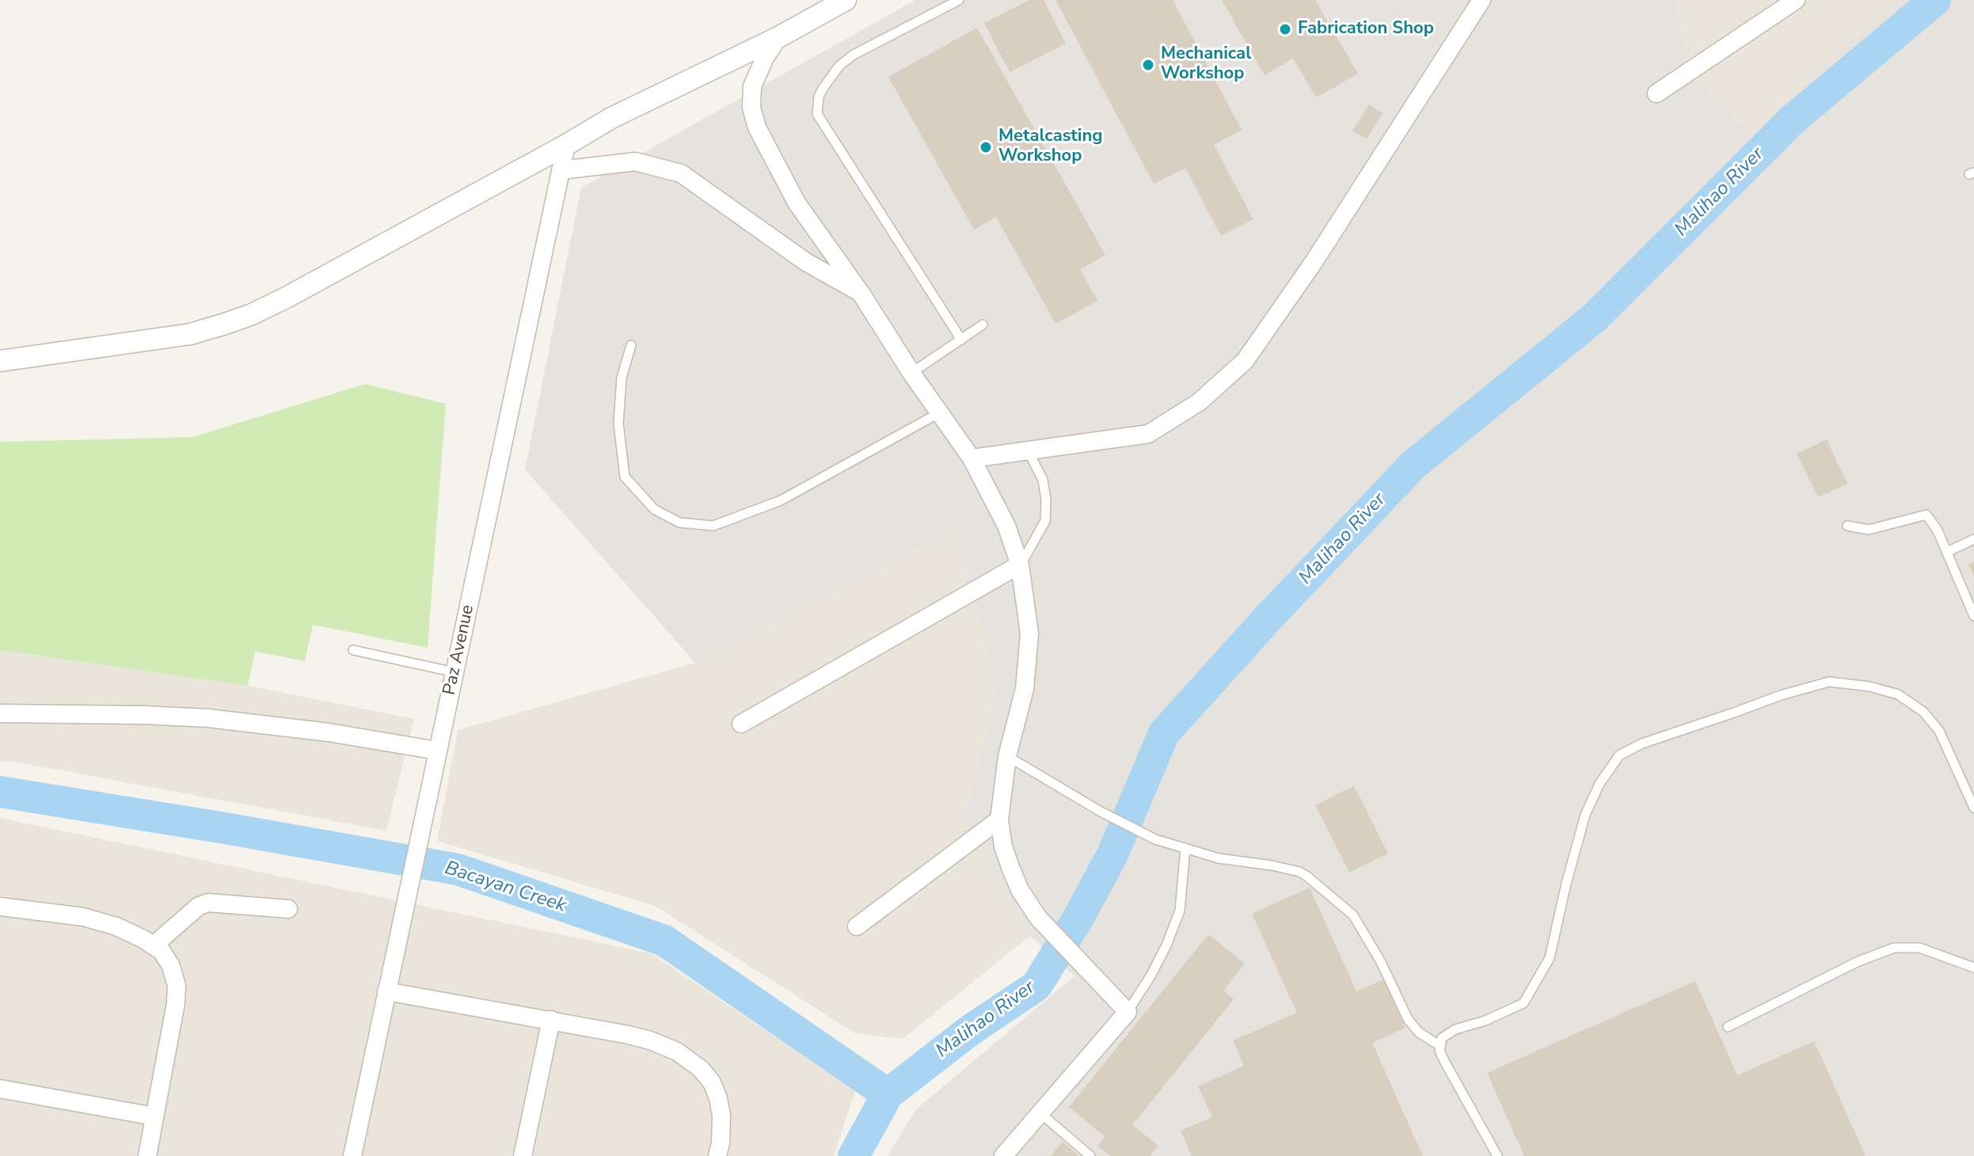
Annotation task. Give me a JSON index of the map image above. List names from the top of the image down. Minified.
{"streets":{"street":["Paz Avenue"]},"water":["Malihao River","Bacayan Creek"],"places":["Fabrication Shop","Mechanical Workshop","Metalcasting Workshop"]}
